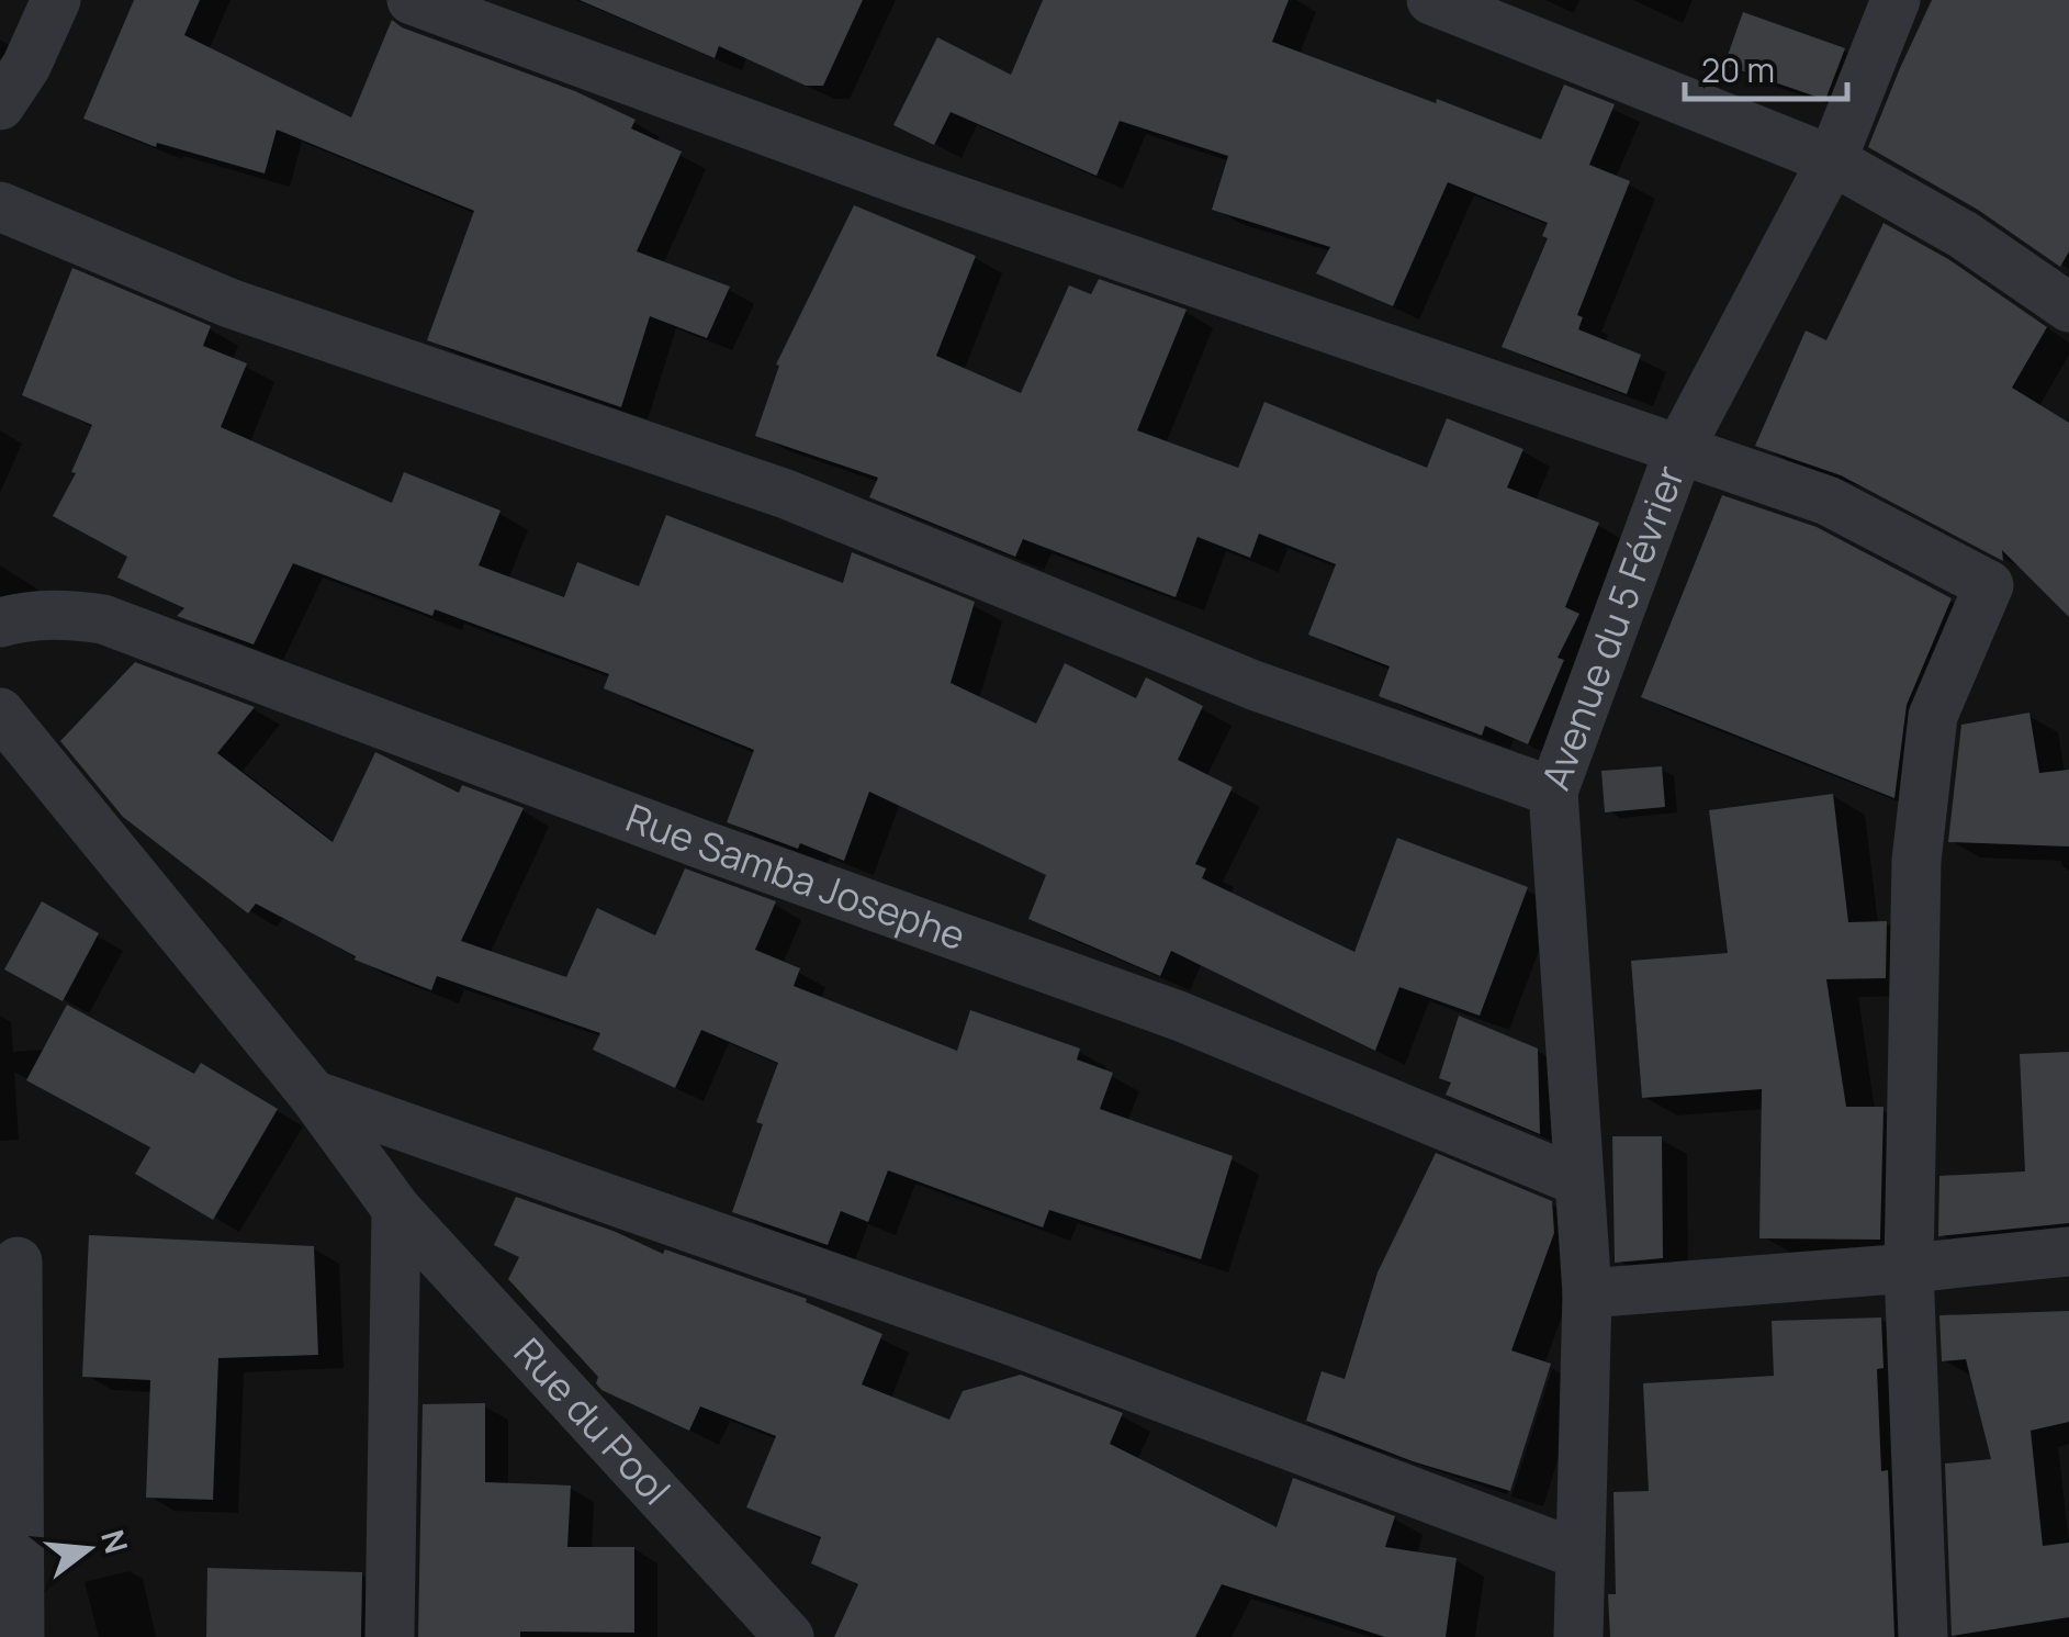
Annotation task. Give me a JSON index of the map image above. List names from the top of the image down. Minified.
{"streets":{"street":["Avenue du 5 Février","Rue Samba Josephe","Rue du Pool"]},"crossings":[["Avenue du 5 Février","Rue Samba Josephe"]],"scale_bar":"20 m","north":"right"}
